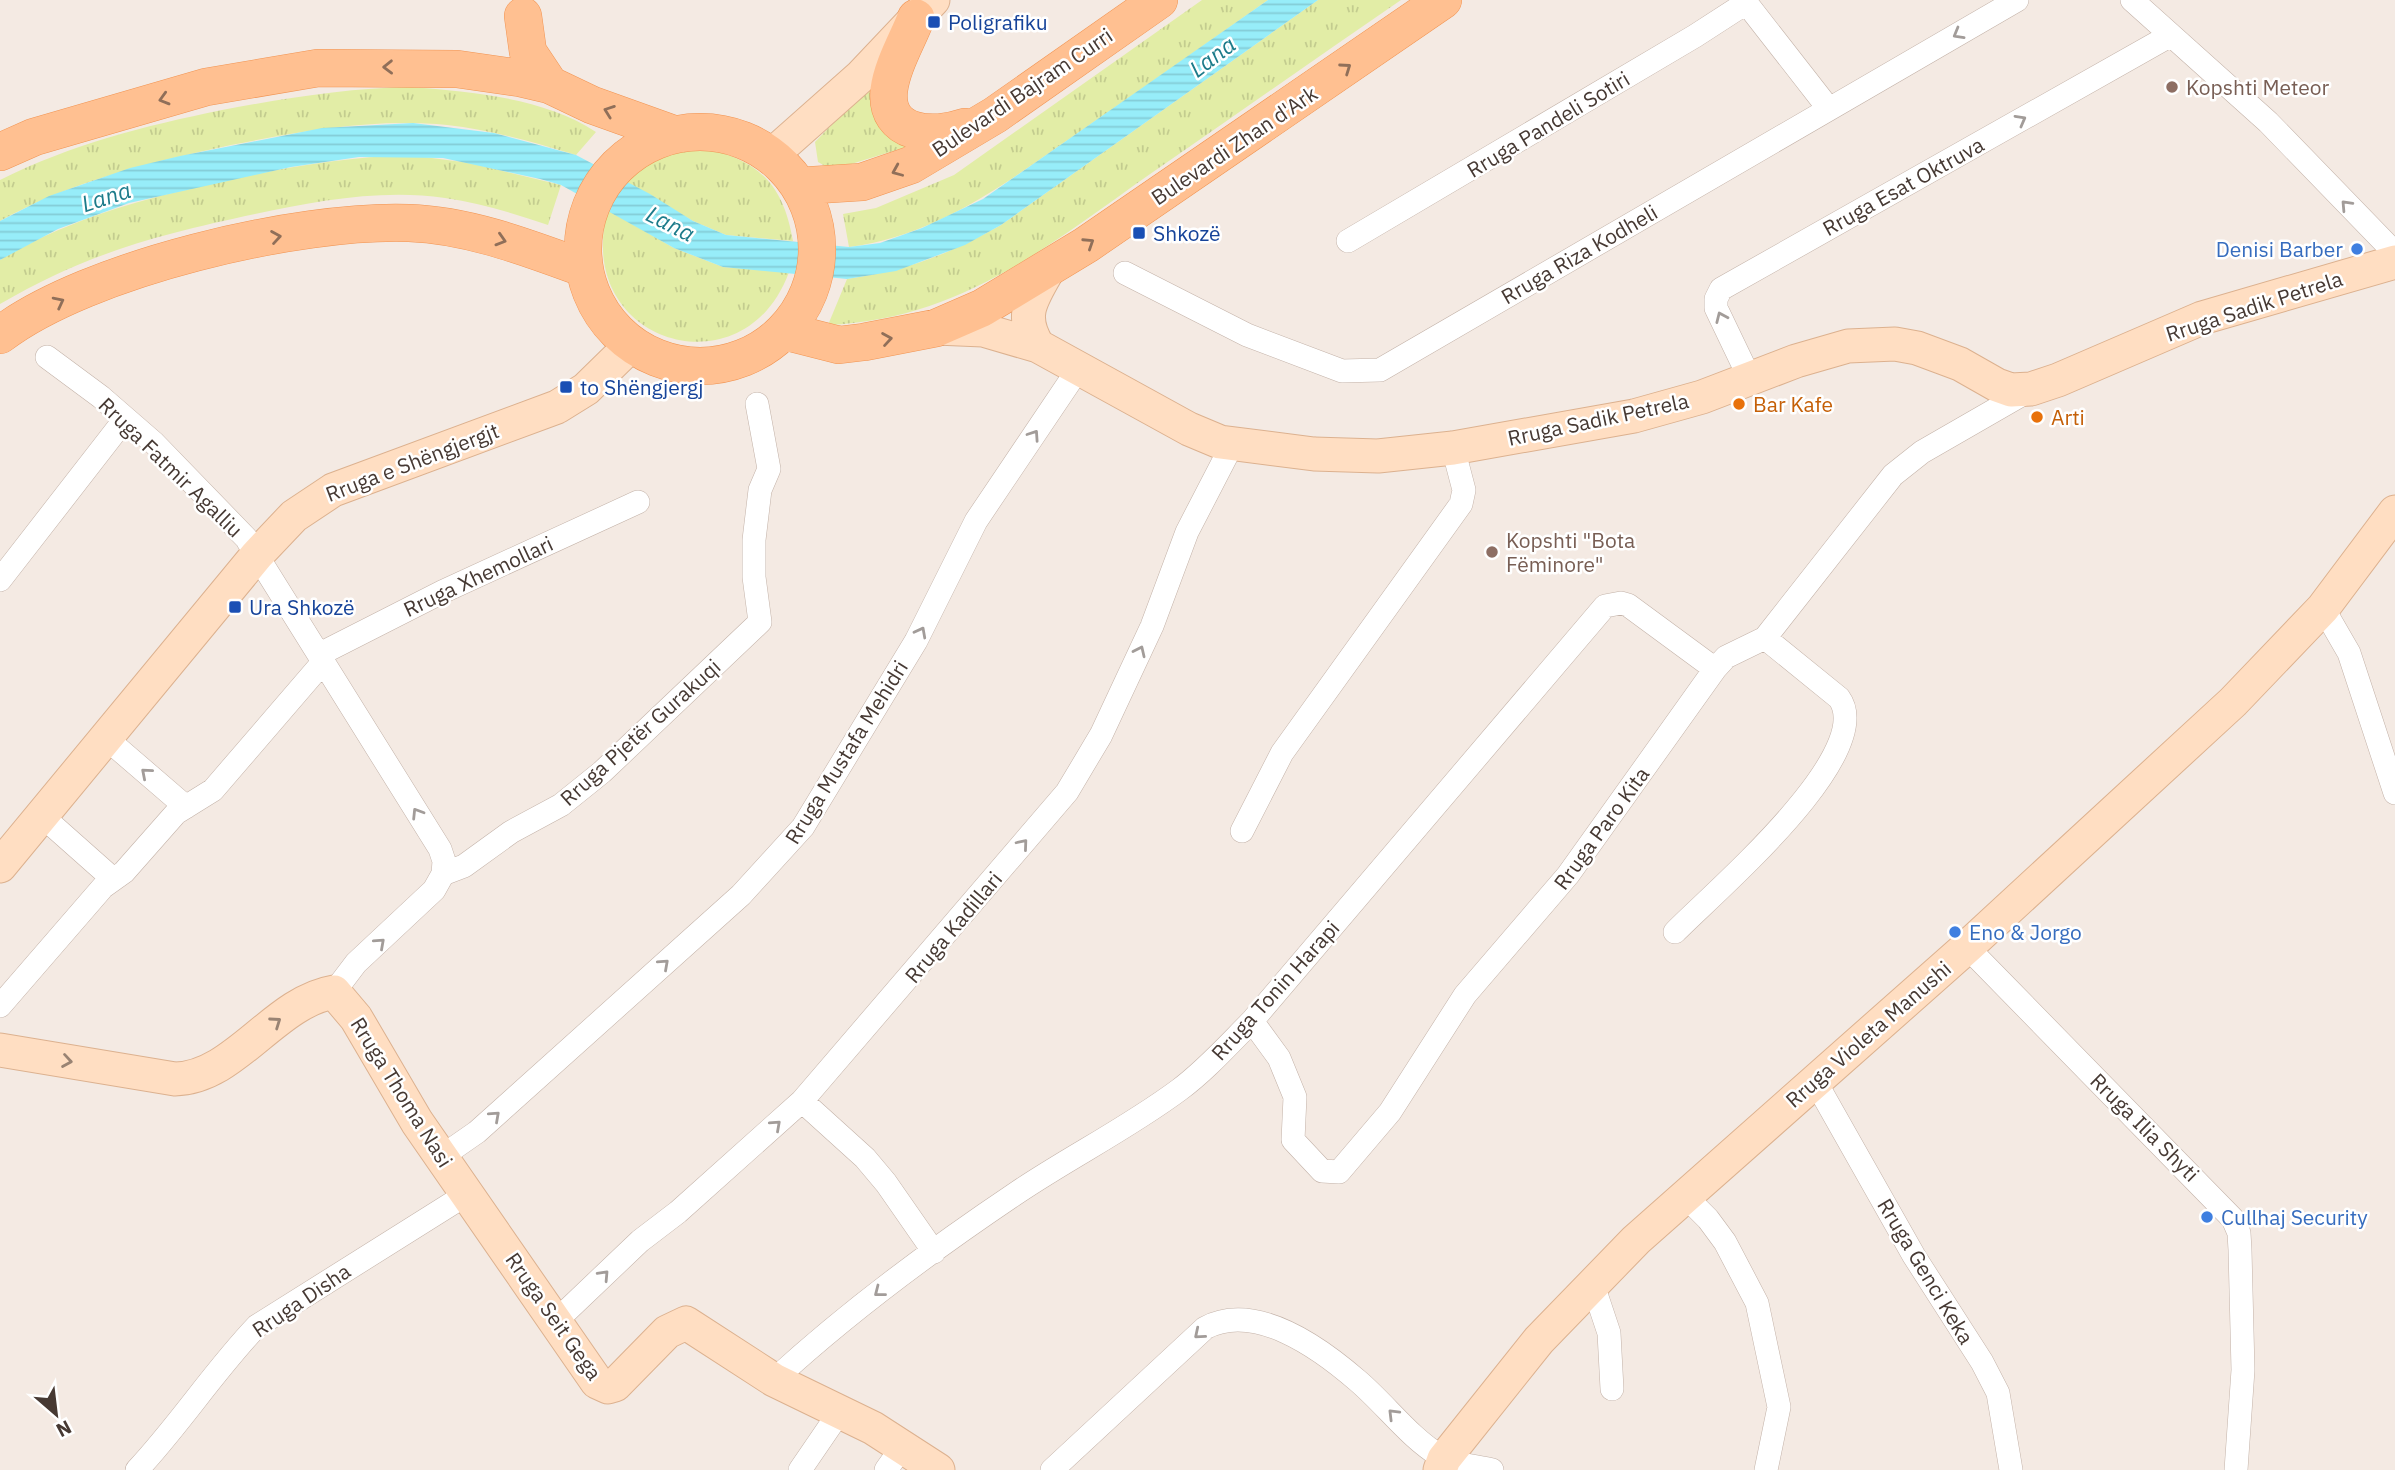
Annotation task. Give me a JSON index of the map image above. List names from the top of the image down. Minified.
{"streets":{"main road":["Bulevardi Bajram Curri","Bulevardi Zhan d'Ark","Rruga Sadik Petrela","Rruga e Shëngjergjt","Rruga Violeta Manushi","Rruga Thoma Nasi","Rruga Seit Gega"],"street":["Rruga Pandeli Sotiri","Rruga Esat Oktruva","Rruga Riza Kodheli","Rruga Fatmir Agalliu","Rruga Xhemollari","Rruga Pjetër Gurakuqi","Rruga Mustafa Mehidri","Rruga Paro Kita","Rruga Kadillari","Rruga Tonin Harapi","Rruga Ilia Shyti","Rruga Genci Keka","Rruga Disha"]},"crossings":[["Bulevardi Bajram Curri","Bulevardi Zhan d'Ark"],["Bulevardi Bajram Curri","Rruga e Shëngjergjt"],["Rruga Pandeli Sotiri","Rruga Riza Kodheli"],["Bulevardi Zhan d'Ark","Rruga Sadik Petrela"],["Bulevardi Zhan d'Ark","Rruga e Shëngjergjt"],["Rruga Esat Oktruva","Rruga Sadik Petrela"],["Rruga Sadik Petrela","Rruga Mustafa Mehidri"],["Rruga Sadik Petrela","Rruga Paro Kita"],["Rruga Sadik Petrela","Rruga Kadillari"],["Rruga e Shëngjergjt","Rruga Fatmir Agalliu"],["Rruga Mustafa Mehidri","Rruga Thoma Nasi"],["Rruga Paro Kita","Rruga Tonin Harapi"],["Rruga Kadillari","Rruga Seit Gega"],["Rruga Tonin Harapi","Rruga Seit Gega"],["Rruga Violeta Manushi","Rruga Ilia Shyti"],["Rruga Violeta Manushi","Rruga Genci Keka"],["Rruga Thoma Nasi","Rruga Disha"],["Rruga Thoma Nasi","Rruga Seit Gega"],["Rruga Disha","Rruga Seit Gega"]],"one_way":["Bulevardi Zhan d'Ark","Rruga Esat Oktruva","Rruga Mustafa Mehidri","Rruga Kadillari"],"water":["Lana"],"places":{"transit":["Poligrafiku","Shkozë","to Shëngjergj","Ura Shkozë"],"other":["Kopshti Meteor","Denisi Barber","Bar Kafe","Arti","Kopshti \"Bota Fëminore\"","Eno & Jorgo","Cullhaj Security"]},"north":"bottom right"}
